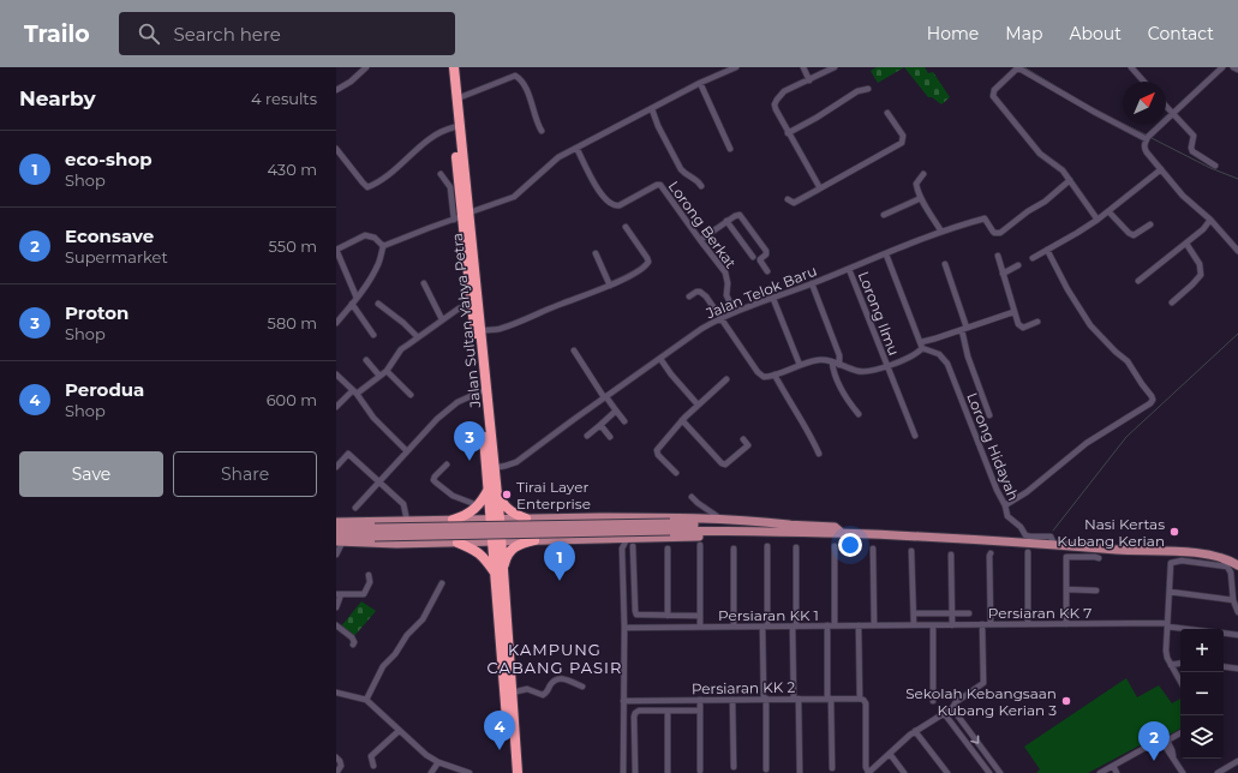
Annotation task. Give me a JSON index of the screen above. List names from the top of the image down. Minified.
{"streets":{"highway":["Jalan Sultan Yahya Petra"],"street":["Lorong Berkat","Jalan Telok Baru","Lorong Ilmu","Lorong Hidayah","Persiaran KK 7","Persiaran KK 1","Persiaran KK 2"]},"crossings":[["Lorong Berkat","Jalan Telok Baru"],["Jalan Telok Baru","Lorong Ilmu"],["Jalan Telok Baru","Jalan Sultan Yahya Petra"],["Persiaran KK 7","Persiaran KK 1"]],"districts":["KAMPUNG CABANG PASIR"],"places":["Tirai Layer Enterprise","Nasi Kertas Kubang Kerian","Sekolah Kebangsaan Kubang Kerian 3"],"north":"top right","page":{"header":"Trailo","search":"Search here","nav":["Home","Map","About","Contact"],"heading":["Nearby","4 results"],"list":[{"mark":"1","name":"eco-shop","note":"Shop","value":"430 m"},{"mark":"2","name":"Econsave","note":"Supermarket","value":"550 m"},{"mark":"3","name":"Proton","note":"Shop","value":"580 m"},{"mark":"4","name":"Perodua","note":"Shop","value":"600 m"}],"pins":["3","1","4","2"],"buttons":["Save","Share"],"map_buttons":["+","−"]}}
